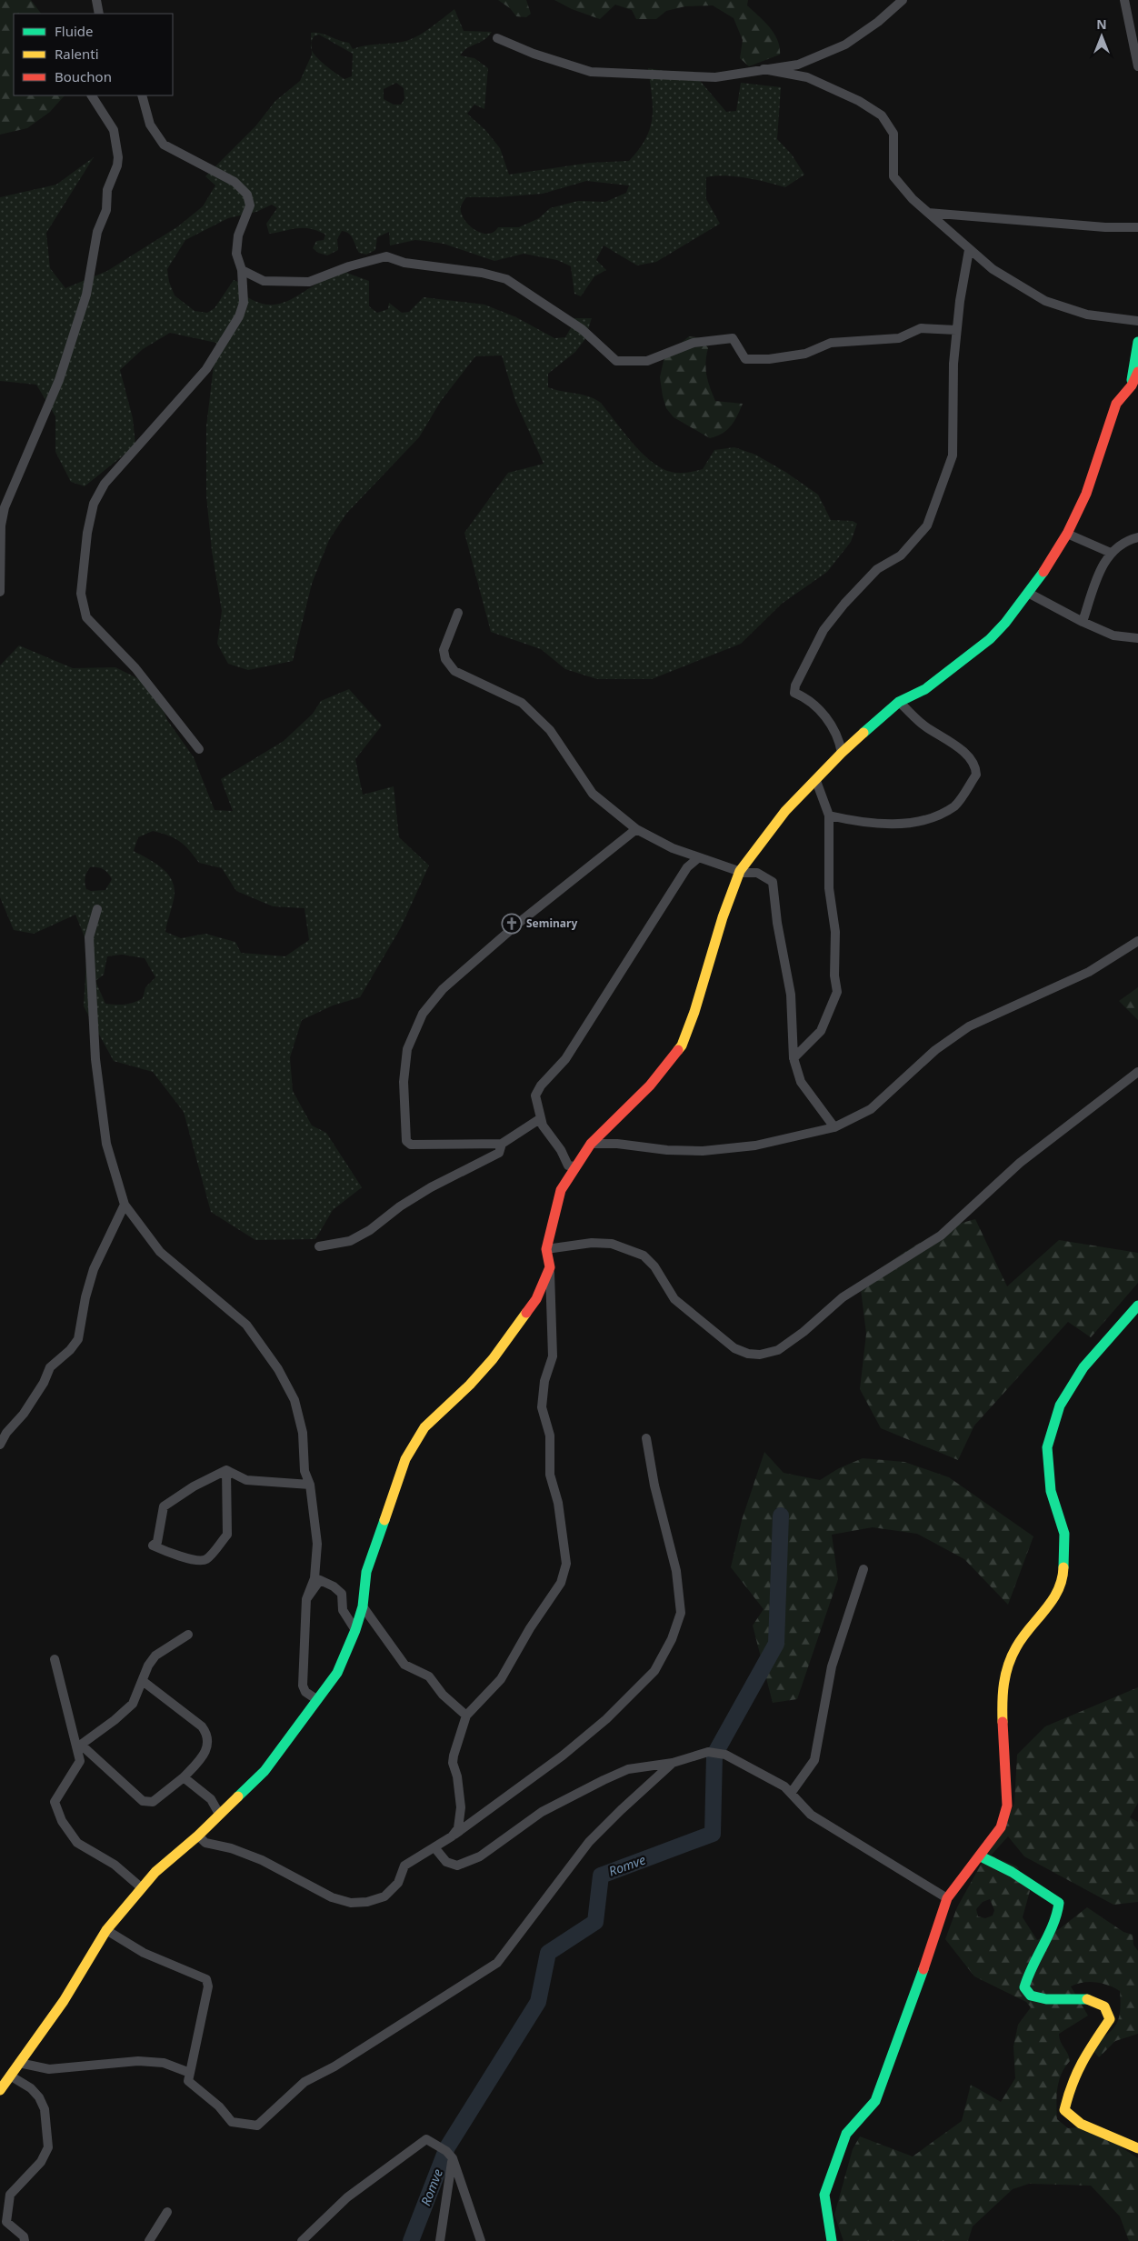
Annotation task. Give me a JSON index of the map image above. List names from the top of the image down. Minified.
{"water":["Romve"],"places":{"church":["Seminary"]},"legend":["Fluide","Ralenti","Bouchon"],"north":"top"}
